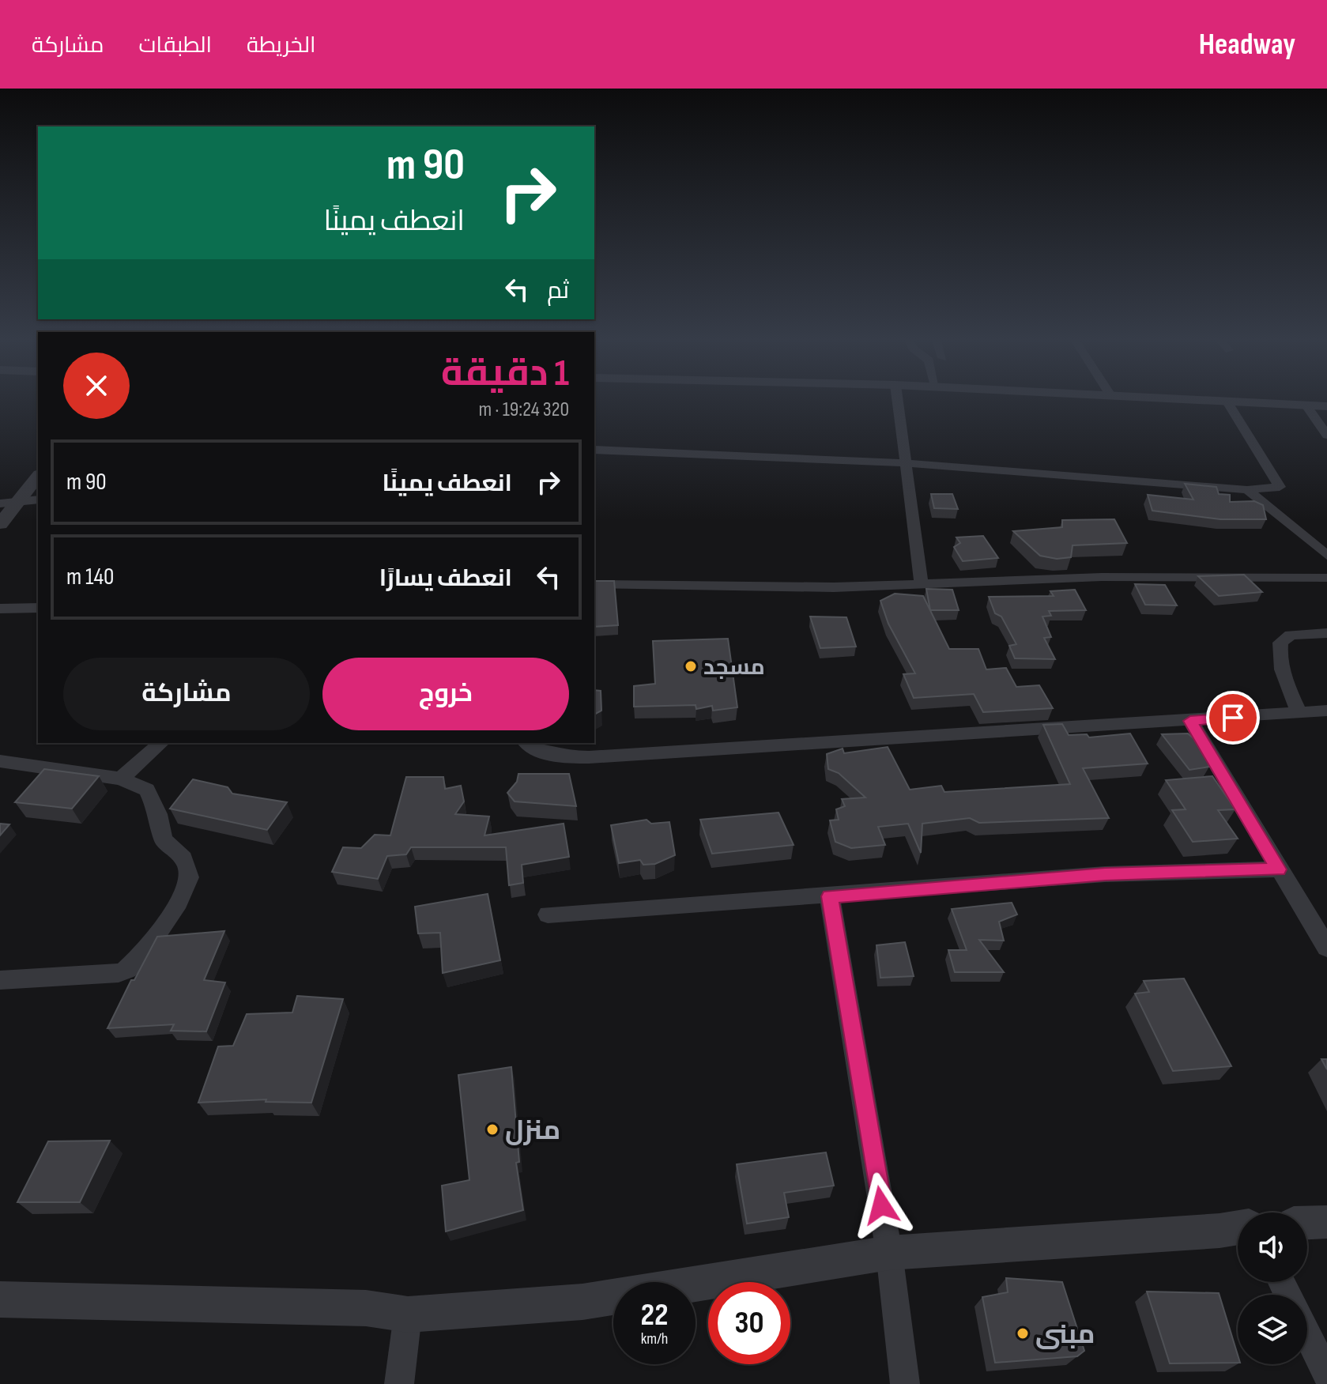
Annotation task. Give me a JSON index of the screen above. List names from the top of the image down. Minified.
{"places":["مسجد","منزل","مبنى"],"page":{"header":"Headway","nav":["الخريطة","الطبقات","مشاركة"],"turn":["90 m","انعطف يمينًا"],"then":"ثم","heading":["1 دقيقة","320 m · 19:24"],"list":[{"name":"انعطف يمينًا","value":"90 m"},{"name":"انعطف يسارًا","value":"140 m"}],"buttons":["خروج","مشاركة"],"speed":"22 km/h","limit":"30"}}
